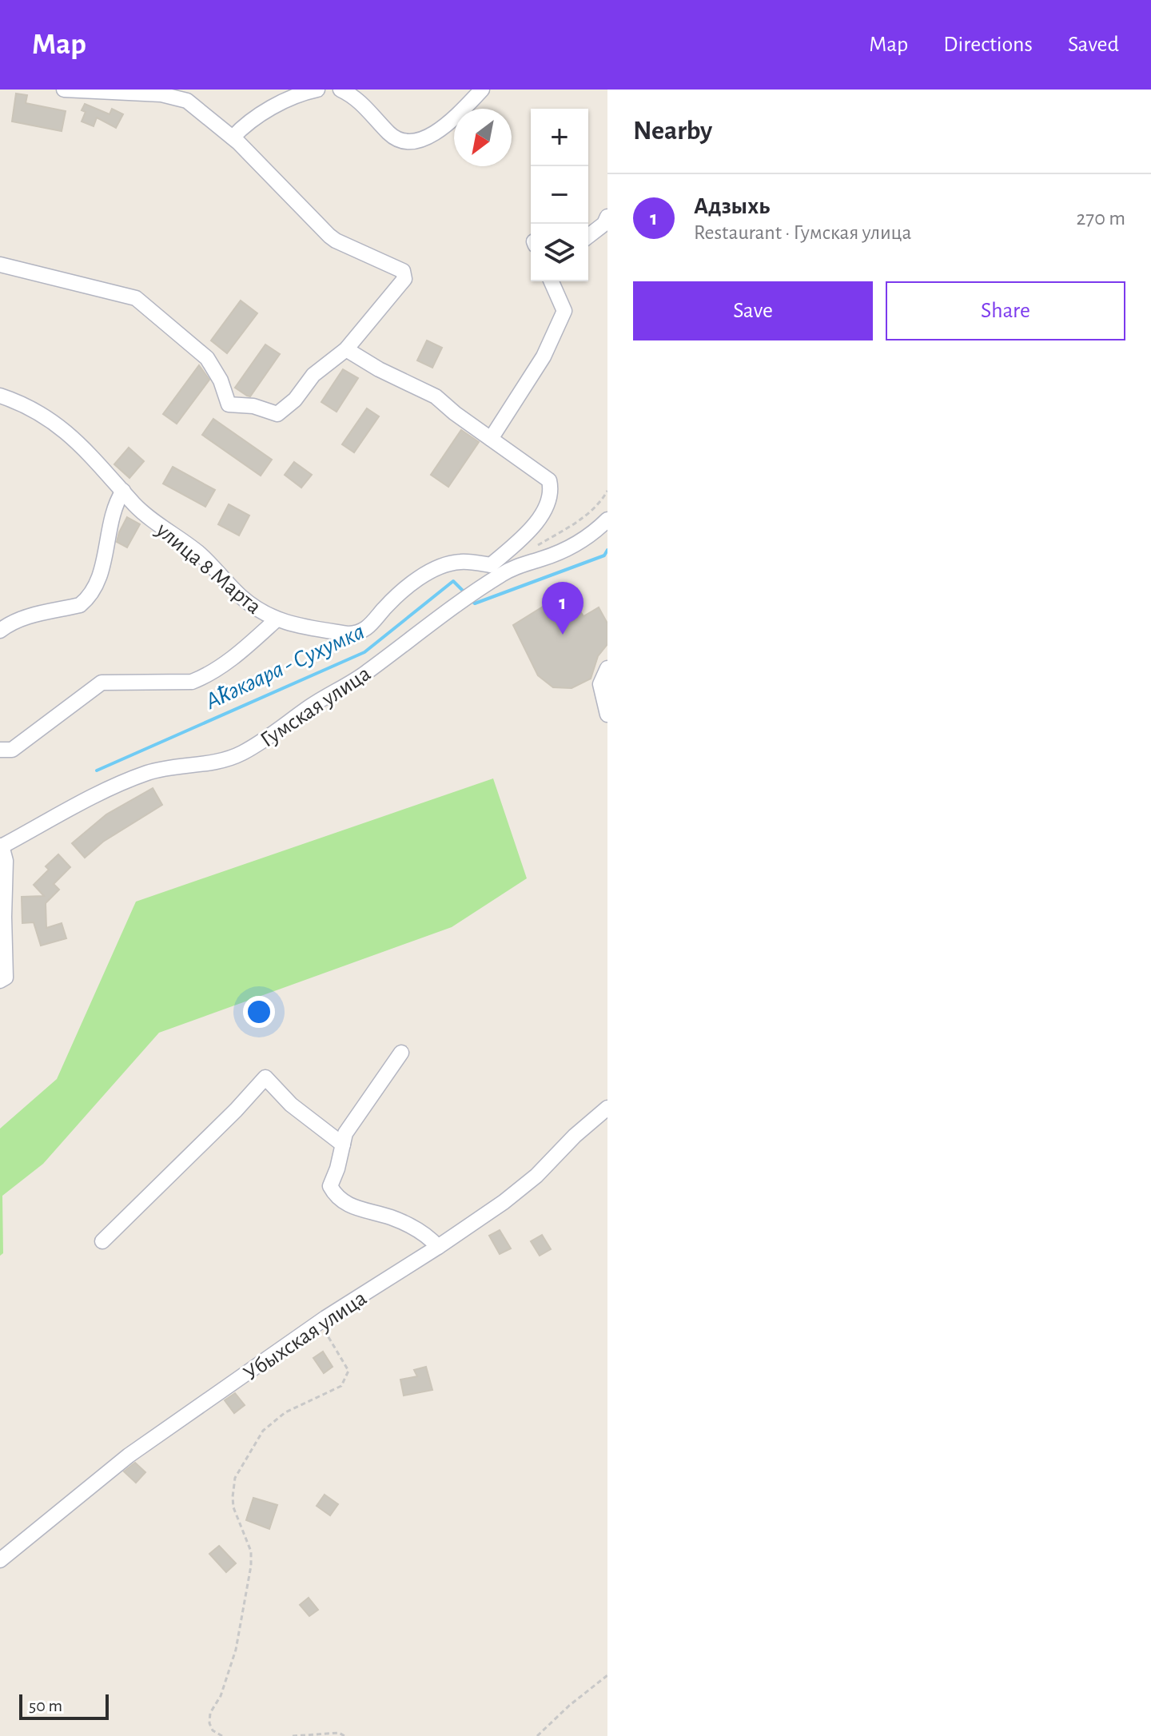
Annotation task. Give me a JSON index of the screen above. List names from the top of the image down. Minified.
{"streets":{"street":["улица 8 Марта","Гумская улица","Убыхская улица"]},"water":["Аҟәкәара - Сухумка"],"scale_bar":"50 m","north":"bottom left","page":{"header":"Map","nav":["Map","Directions","Saved"],"heading":"Nearby","map_buttons":["+","−"],"list":[{"mark":"1","name":"Адзыхь","note":"Restaurant · Гумская улица","value":"270 m"}],"buttons":["Save","Share"],"pins":"1","scale":"50 m"}}
